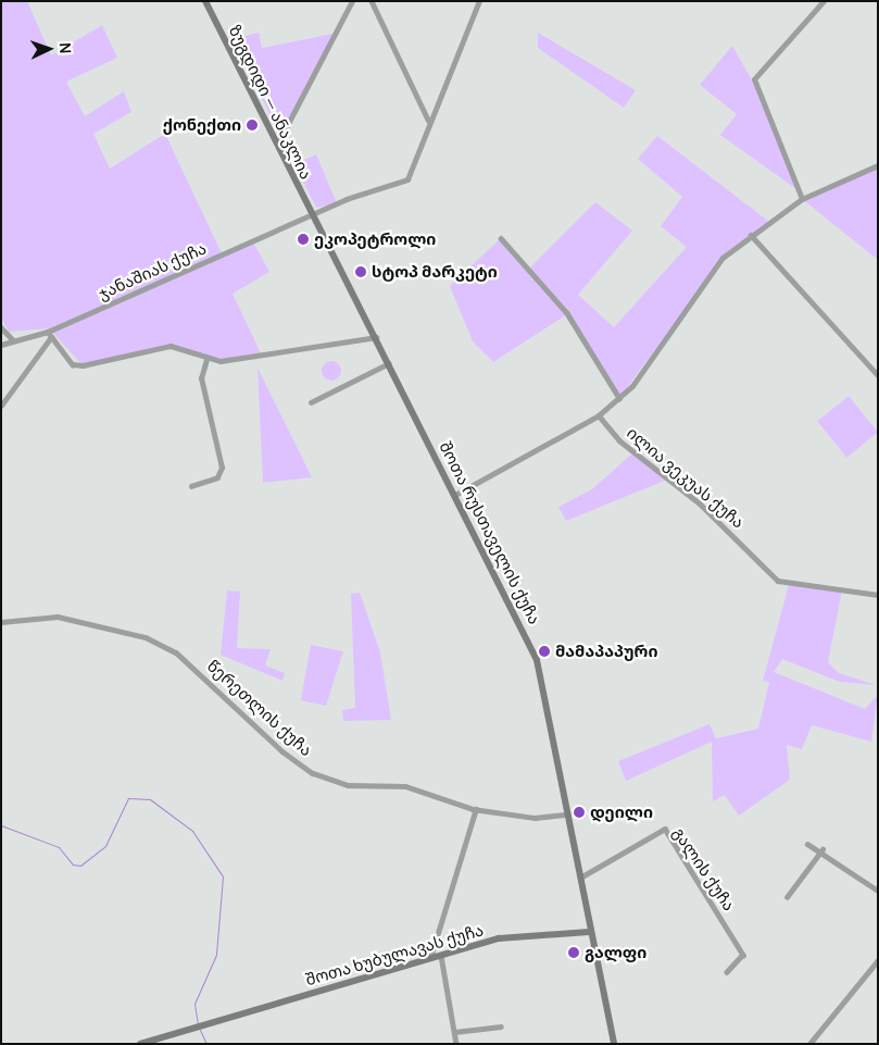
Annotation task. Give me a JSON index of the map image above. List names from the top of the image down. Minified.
{"streets":{"main road":["ზუგდიდი — ანაკლია","შოთა რუსთაველის ქუჩა","შოთა ხუბულავას ქუჩა"],"street":["ჯანაშიას ქუჩა","ილია ვეკუას ქუჩა","წერეთლის ქუჩა","გალის ქუჩა"]},"crossings":[["ზუგდიდი — ანაკლია","ჯანაშიას ქუჩა"],["ზუგდიდი — ანაკლია","შოთა რუსთაველის ქუჩა"],["ჯანაშიას ქუჩა","შოთა რუსთაველის ქუჩა"],["შოთა რუსთაველის ქუჩა","წერეთლის ქუჩა"],["შოთა რუსთაველის ქუჩა","გალის ქუჩა"],["შოთა რუსთაველის ქუჩა","შოთა ხუბულავას ქუჩა"]],"places":["ქონექთი","ეკოპეტროლი","სტოპ მარკეტი","მამაპაპური","დეილი","გალფი"],"north":"right"}
